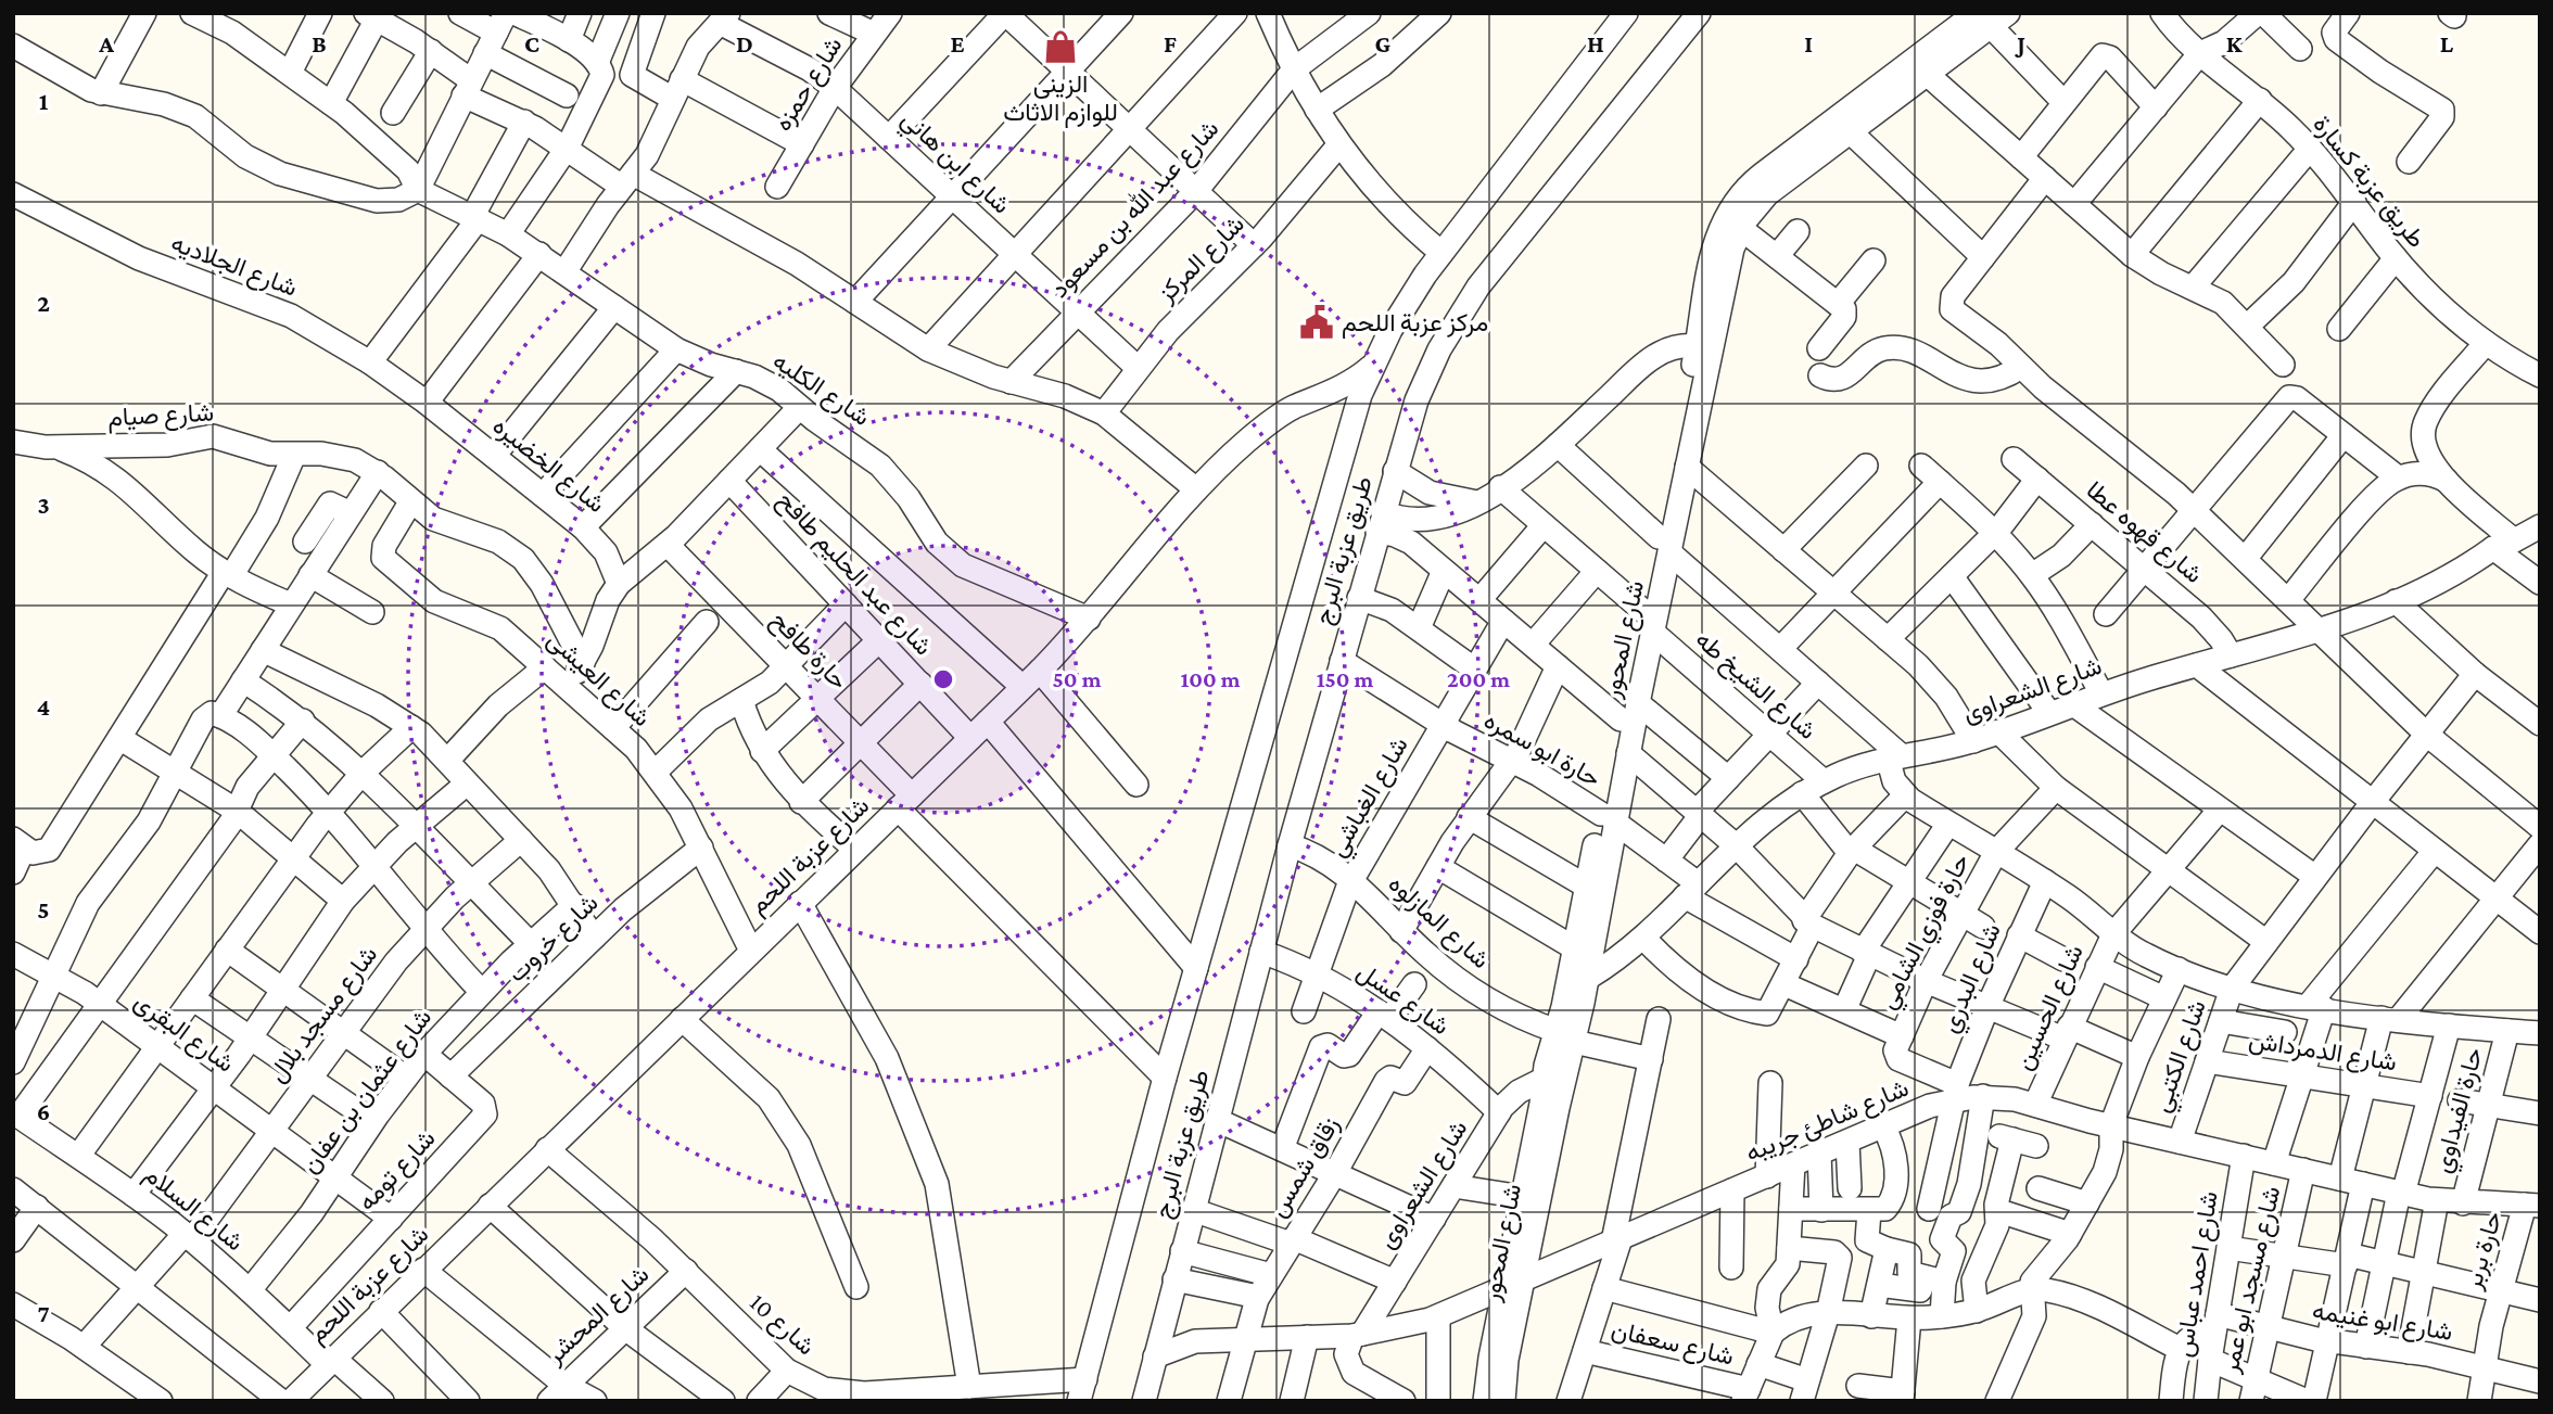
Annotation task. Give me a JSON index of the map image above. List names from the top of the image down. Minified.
{"streets":{"street":["شارع حمزه","شارع ابن هاني","طريق عزبة كسارة","شارع عبد الله بن مسعود","شارع المركز","شارع الجلاديه","شارع الكليه","شارع صيام","شارع الخضيره","شارع قهوه عطا","طريق عزبة البرج","شارع عبد الحليم طافح","شارع المحور","حارة طافح","شارع العيشى","شارع الشيخ طه","شارع الشعراوى","حارة ابو سمره","شارع الغباشي","شارع عزبة اللحم","شارع المازلوه","حارة فوزي الشامي","شارع خروب","شارع البدري","شارع عسل","شارع الحسين","شارع مسجد بلال","شارع البقرى","شارع الدمرداش","شارع الكتبي","شارع عثمان بن عفان","حارة الفيداوي","شارع شاطئ جريبه","زقاق شمس","شارع تومه","شارع السلام","حارة بربر","شارع احمد عباس","شارع مسجد ابو عمر","شارع المحشر","شارع ابو غنيمه","شارع 10","شارع سعفان"]},"crossings":[["شارع حمزه","شارع ابن هاني"],["شارع ابن هاني","شارع عبد الله بن مسعود"],["شارع ابن هاني","شارع المركز"],["شارع الجلاديه","شارع الخضيره"],["شارع الكليه","شارع عزبة اللحم"],["شارع صيام","شارع العيشى"],["شارع قهوه عطا","شارع الشعراوى"],["طريق عزبة البرج","حارة طافح"],["طريق عزبة البرج","حارة ابو سمره"],["طريق عزبة البرج","شارع عزبة اللحم"],["طريق عزبة البرج","شارع المازلوه"],["طريق عزبة البرج","شارع عسل"],["طريق عزبة البرج","شارع شاطئ جريبه"],["طريق عزبة البرج","شارع 10"],["شارع عبد الحليم طافح","شارع عزبة اللحم"],["شارع المحور","شارع الشيخ طه"],["شارع المحور","شارع الشعراوى"],["شارع المحور","حارة ابو سمره"],["شارع المحور","شارع المازلوه"],["شارع المحور","شارع شاطئ جريبه"],["حارة طافح","شارع عزبة اللحم"],["شارع العيشى","شارع عزبة اللحم"],["شارع العيشى","شارع خروب"],["شارع الشيخ طه","شارع الشعراوى"],["شارع الشعراوى","حارة ابو سمره"],["شارع الشعراوى","شارع عسل"],["شارع الشعراوى","شارع شاطئ جريبه"],["حارة ابو سمره","شارع الغباشي"],["شارع الغباشي","شارع المازلوه"],["شارع الغباشي","شارع عسل"],["شارع عزبة اللحم","شارع السلام"],["شارع عزبة اللحم","شارع 10"],["شارع خروب","شارع تومه"],["شارع البدري","شارع شاطئ جريبه"],["شارع عسل","زقاق شمس"],["شارع الحسين","شارع شاطئ جريبه"],["شارع مسجد بلال","شارع البقرى"],["شارع مسجد بلال","شارع السلام"],["شارع البقرى","شارع عثمان بن عفان"],["شارع البقرى","شارع تومه"],["شارع الدمرداش","شارع الكتبي"],["شارع الكتبي","شارع شاطئ جريبه"],["شارع عثمان بن عفان","شارع تومه"],["شارع عثمان بن عفان","شارع السلام"],["حارة الفيداوي","شارع شاطئ جريبه"],["شارع شاطئ جريبه","زقاق شمس"],["شارع شاطئ جريبه","حارة بربر"],["شارع شاطئ جريبه","شارع احمد عباس"],["شارع شاطئ جريبه","شارع مسجد ابو عمر"],["شارع تومه","شارع السلام"],["حارة بربر","شارع ابو غنيمه"],["شارع احمد عباس","شارع ابو غنيمه"],["شارع مسجد ابو عمر","شارع ابو غنيمه"],["شارع المحشر","شارع 10"]],"places":{"shop":["الزينى للوازم الاثاث"],"public building":["مركز عزبة اللحم"]},"grid":{"columns":["A","B","C","D","E","F","G","H","I","J","K","L"],"rows":["1","2","3","4","5","6","7"]},"rings":["50 m","100 m","150 m","200 m"]}
